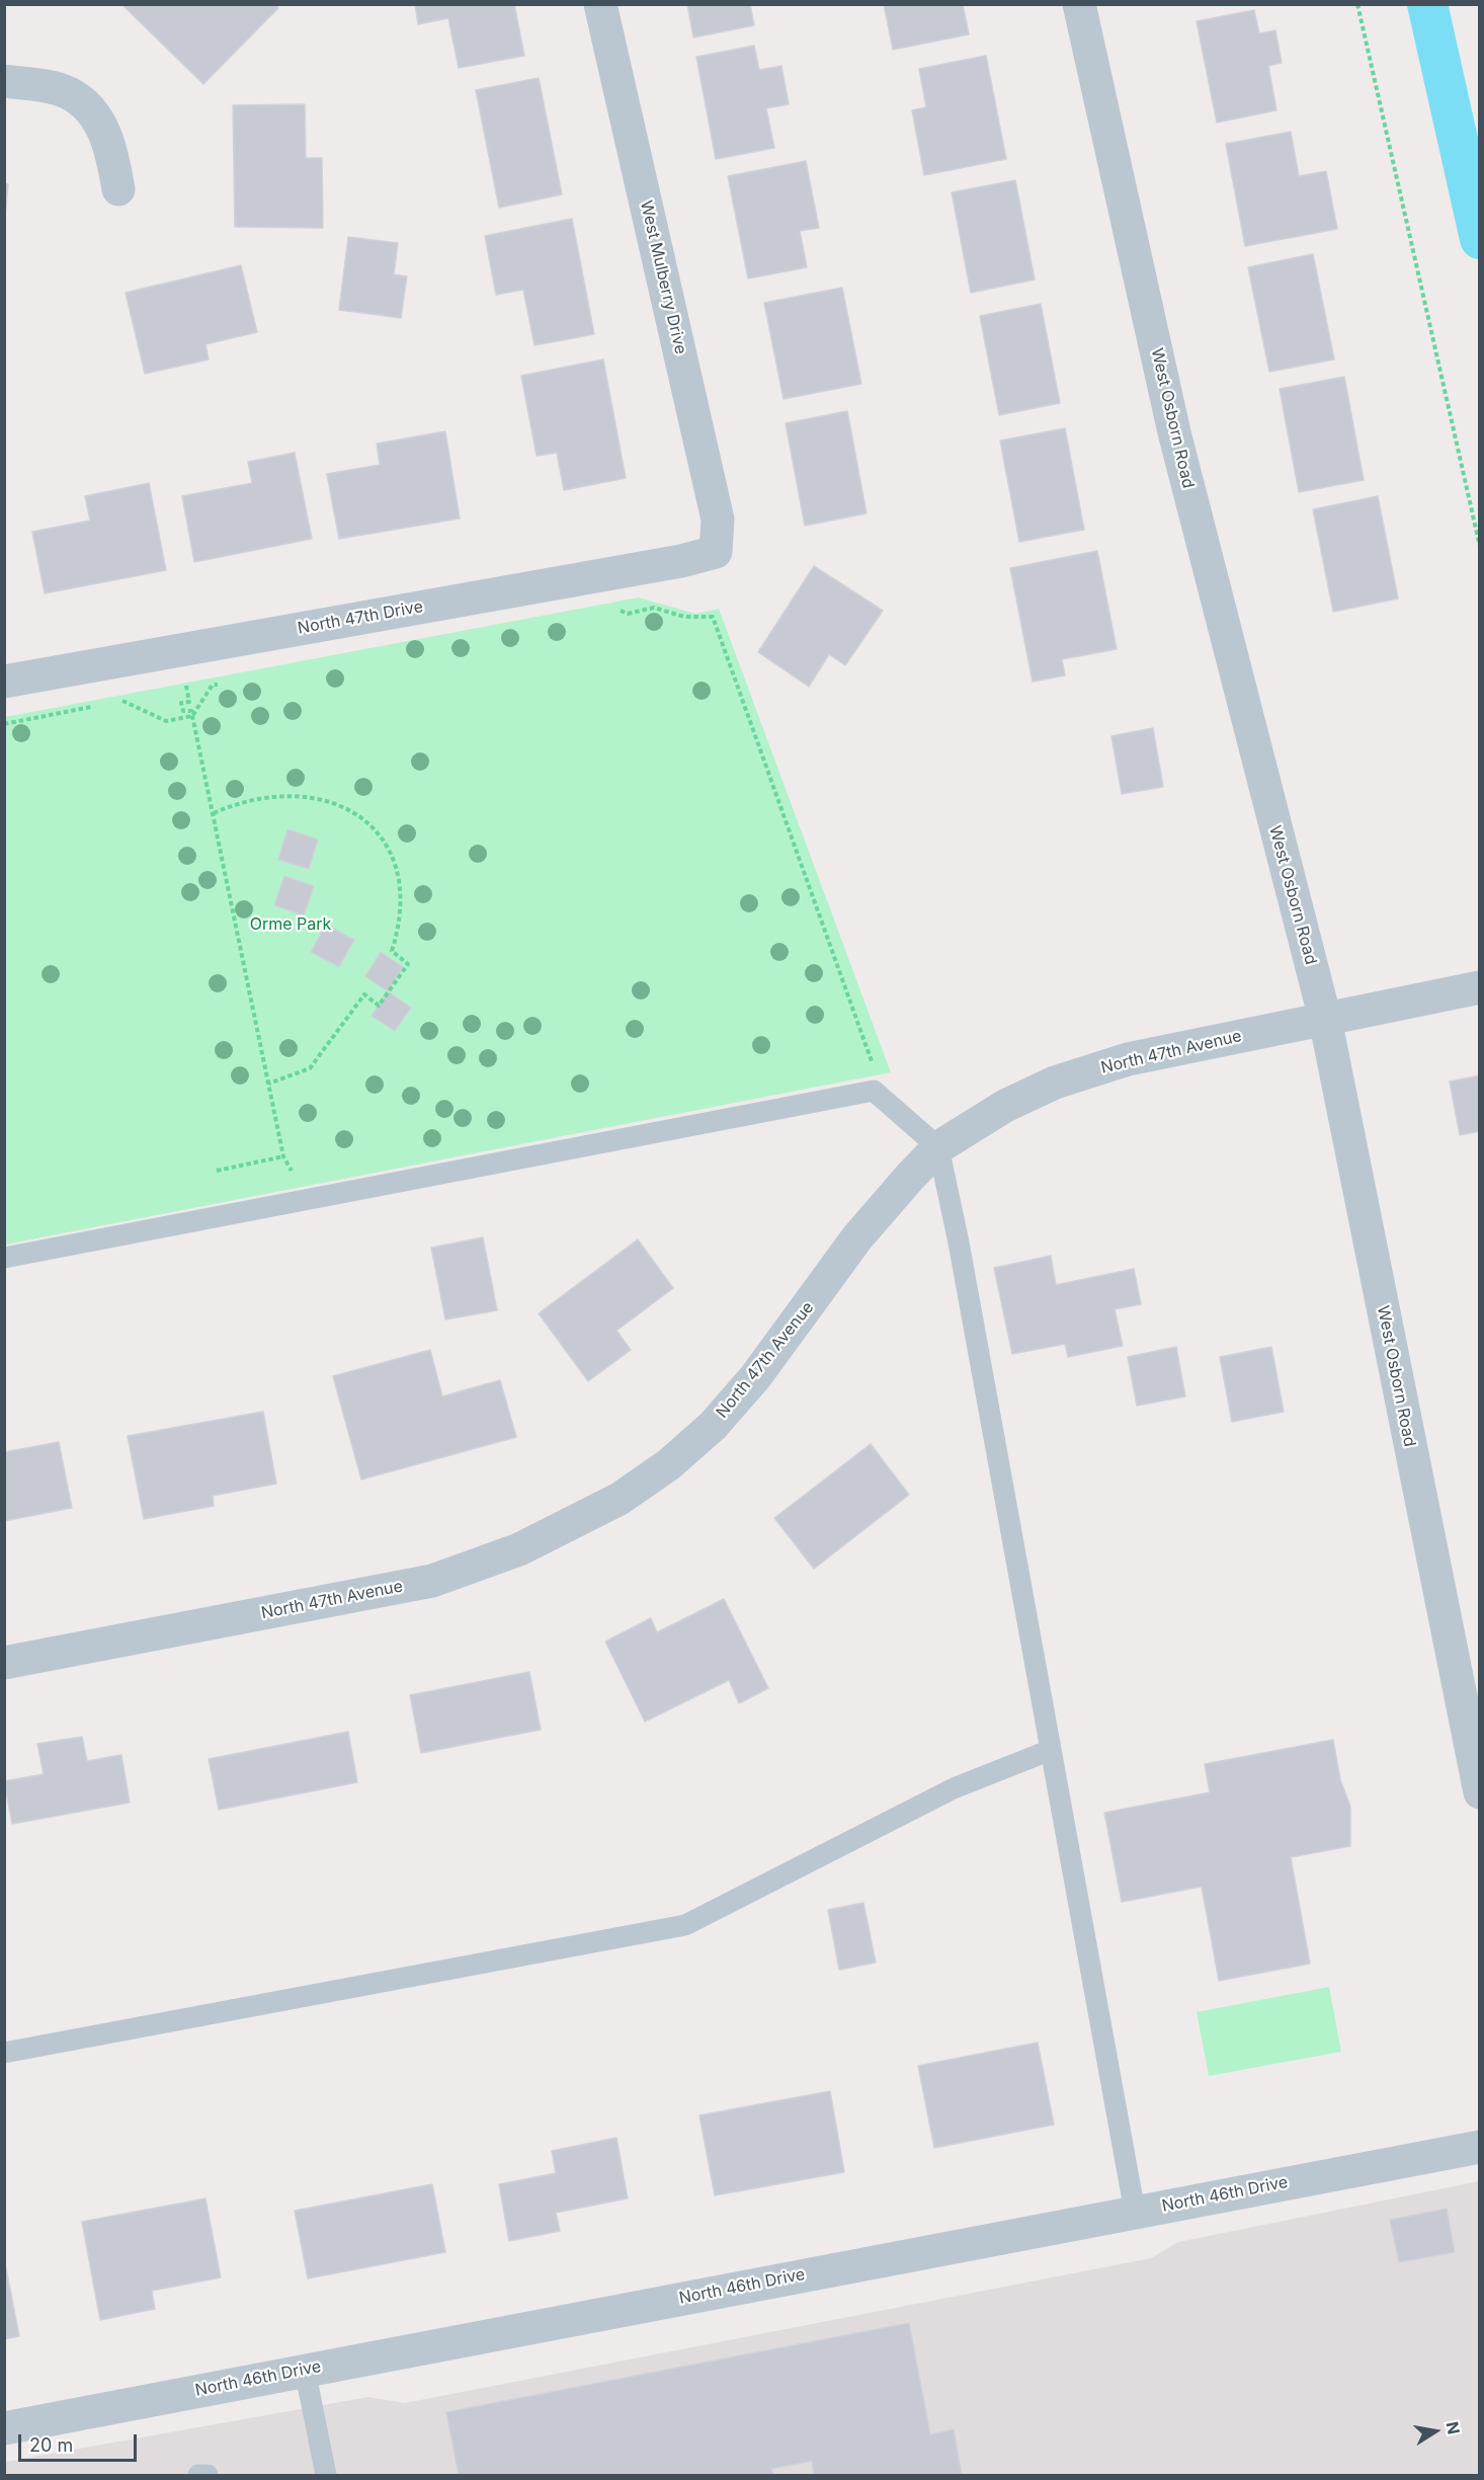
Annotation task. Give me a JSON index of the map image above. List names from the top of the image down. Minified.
{"streets":{"street":["West Mulberry Drive","West Osborn Road","North 47th Drive","North 47th Avenue","North 46th Drive"]},"crossings":[["West Mulberry Drive","North 47th Drive"],["West Osborn Road","North 47th Avenue"]],"parks":["Orme Park"],"scale_bar":"20 m","north":"right"}
